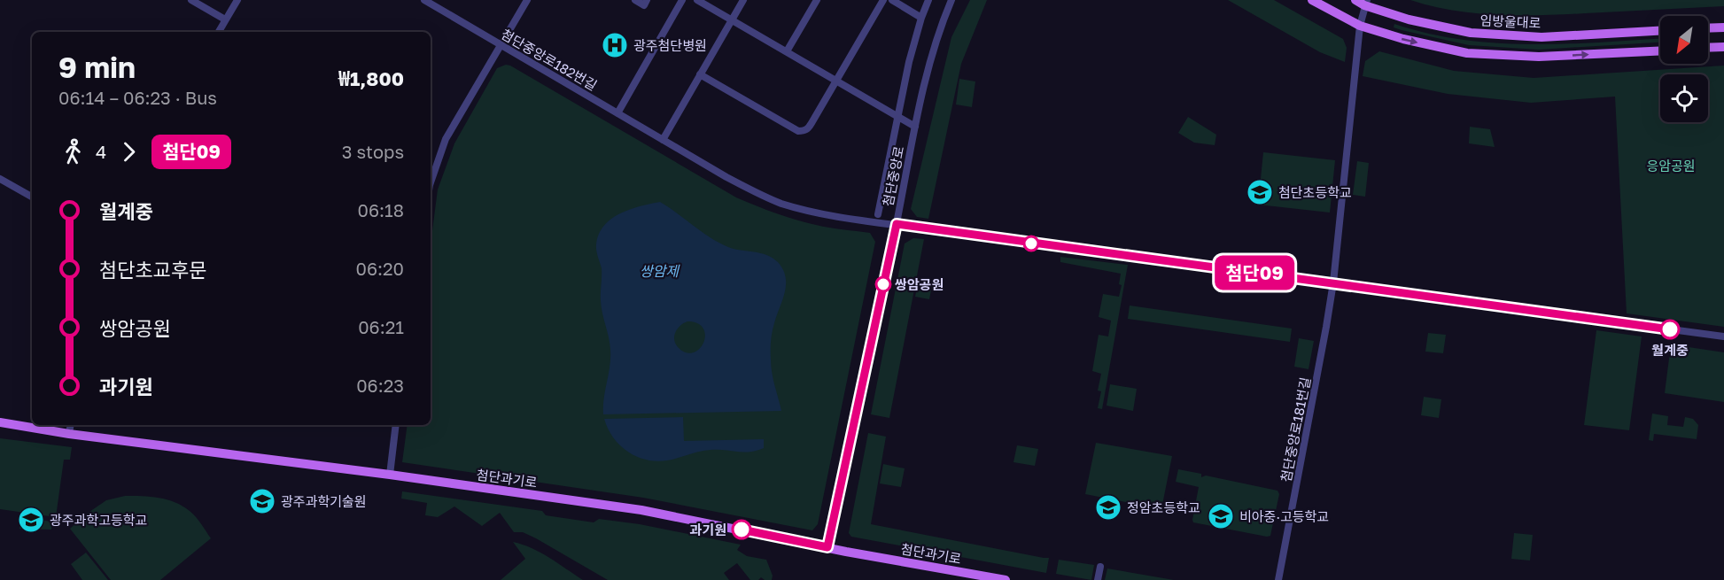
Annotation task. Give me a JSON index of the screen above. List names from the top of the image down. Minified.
{"streets":{"main road":["임방울대로","첨단과기로"],"street":["첨단중앙로182번길","첨단중앙로","첨단중앙로181번길"]},"crossings":[["첨단중앙로182번길","첨단중앙로"],["첨단중앙로","첨단과기로"]],"water":["쌍암제"],"parks":["응암공원"],"places":{"hospital":["광주첨단병원"],"school or university":["첨단초등학교","광주과학기술원","정암초등학교","비아중·고등학교","광주과학고등학교"],"other":["쌍암공원","월계중","과기원"]},"lines":["bus line 첨단09"],"north":"bottom left","page":{"on_map":"첨단09","heading":["9 min","06:14 – 06:23 · Bus","₩1,800"],"legs":["4","첨단09","3 stops"],"list":[{"name":"월계중","value":"06:18"},{"name":"첨단초교후문","value":"06:20"},{"name":"쌍암공원","value":"06:21"},{"name":"과기원","value":"06:23"}]}}
